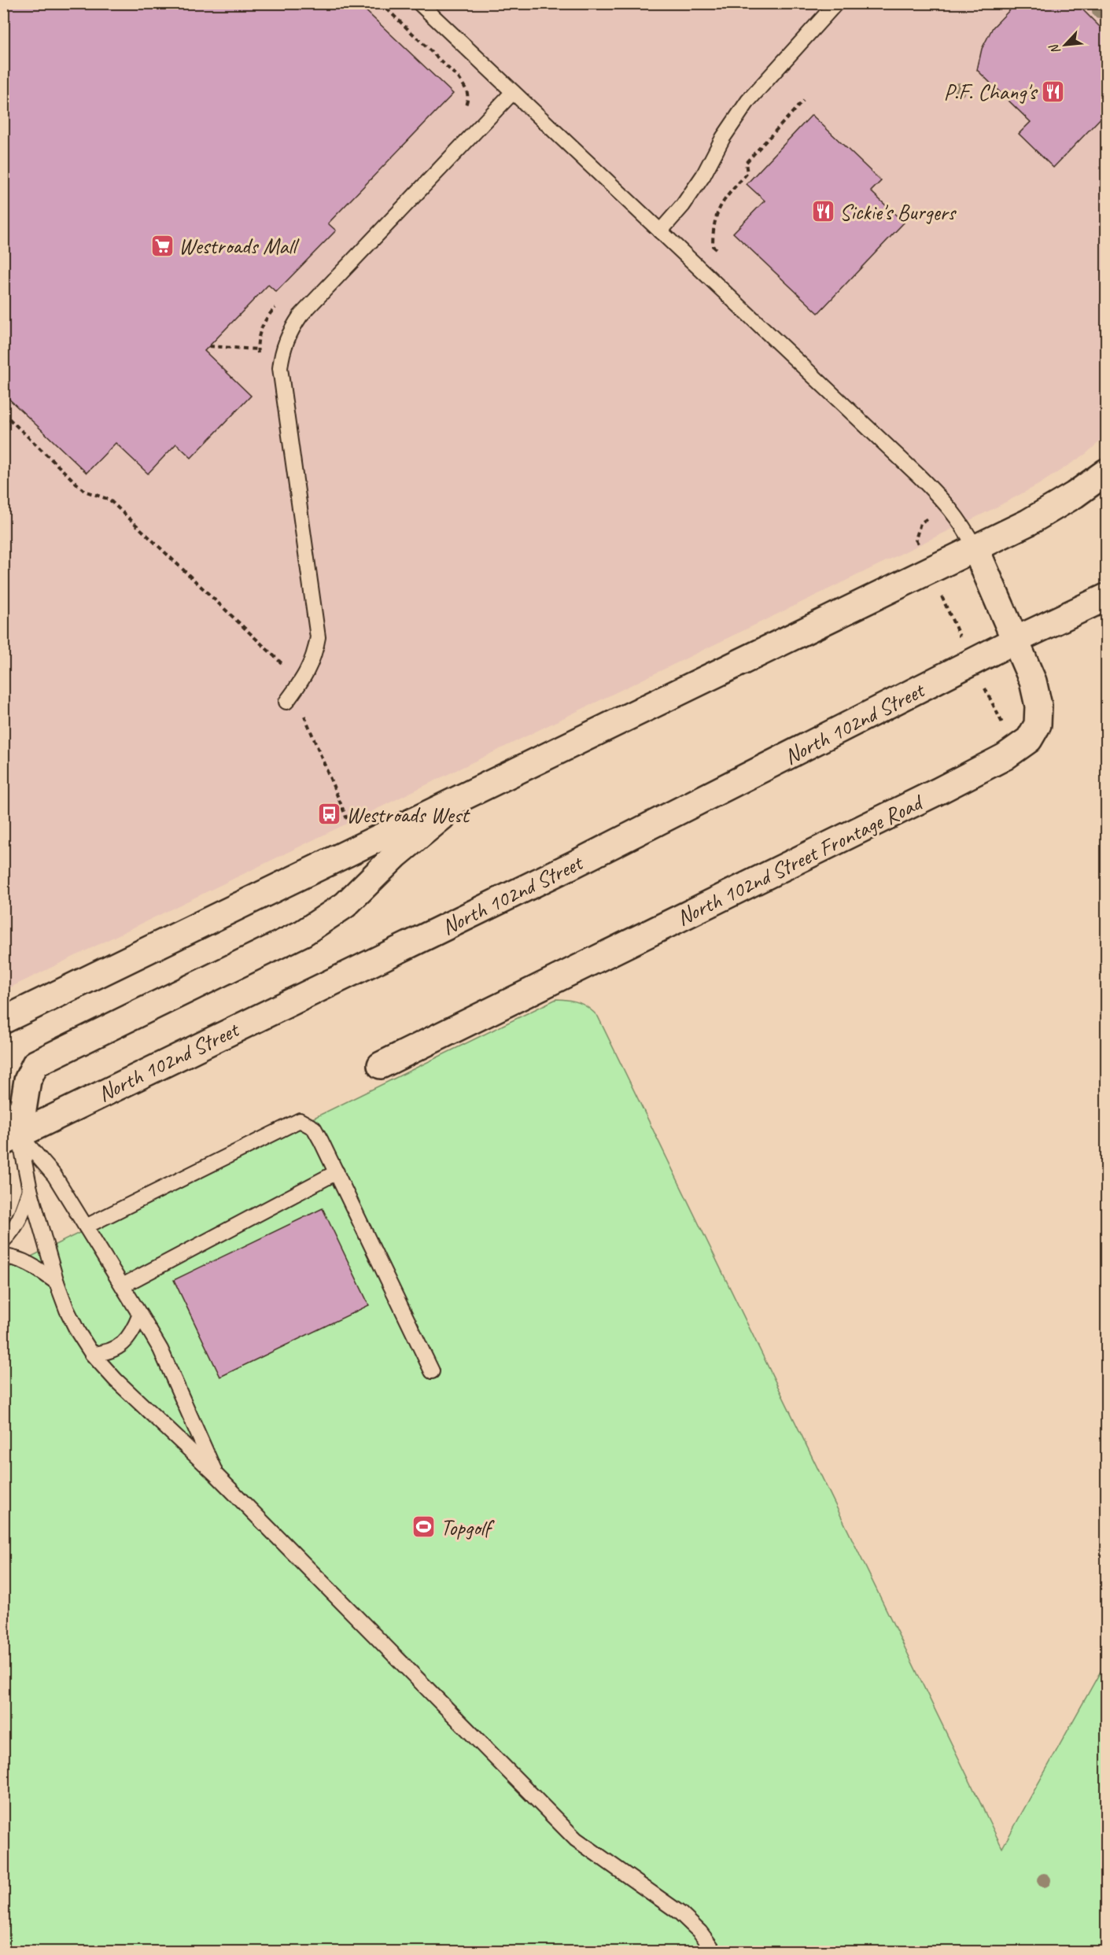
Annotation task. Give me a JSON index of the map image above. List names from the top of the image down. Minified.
{"streets":{"main road":["North 102nd Street","North 102nd Street Frontage Road"]},"crossings":[["North 102nd Street","North 102nd Street Frontage Road"]],"places":{"restaurant":["P.F. Chang's","Sickie's Burgers"],"supermarket":["Westroads Mall"],"bus stop":["Westroads West"],"sports":["Topgolf"]},"north":"bottom left"}
